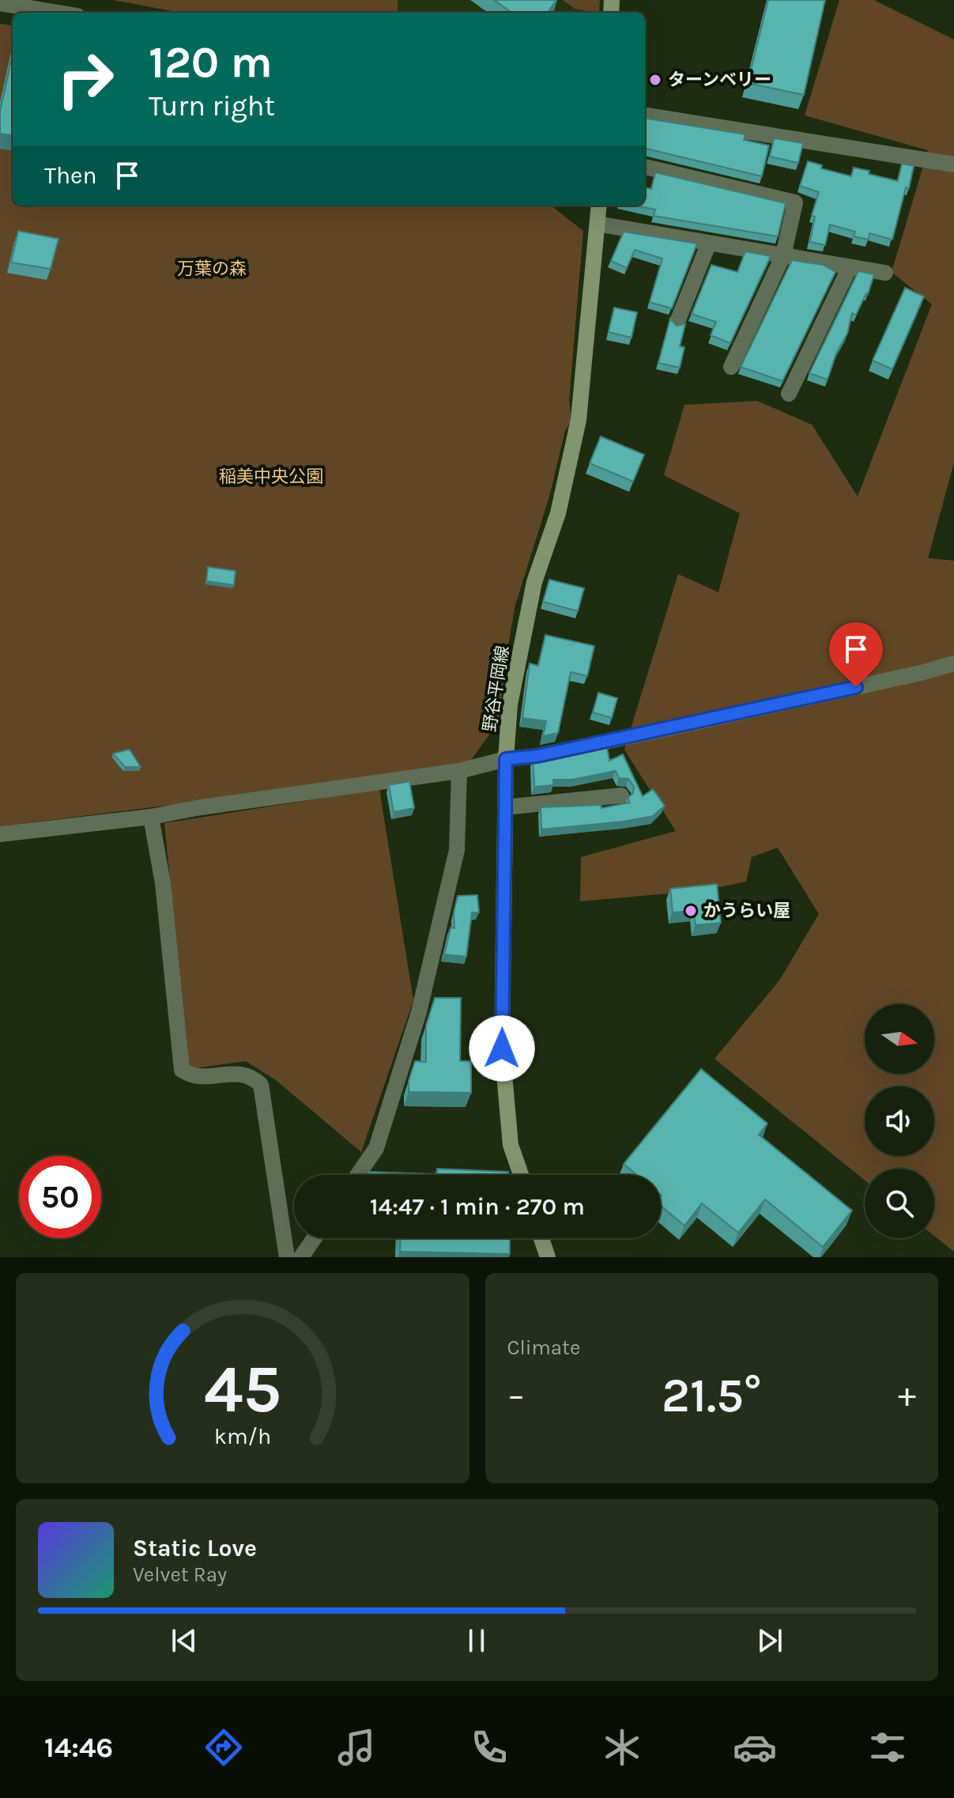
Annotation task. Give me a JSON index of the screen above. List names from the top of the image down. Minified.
{"streets":{"main road":["野谷平岡線"]},"parks":["万葉の森","稲美中央公園"],"places":["ターンベリー","かうらい屋"],"north":"right","page":{"turn":["120 m","Turn right"],"then":"Then","limit":"50","trip":"14:47 · 1 min · 270 m","tile":"Climate","heat":["−","21.5°","+"],"song":["Static Love","Velvet Ray"],"tabs":"14:46","gauge":["45","km/h"]}}
